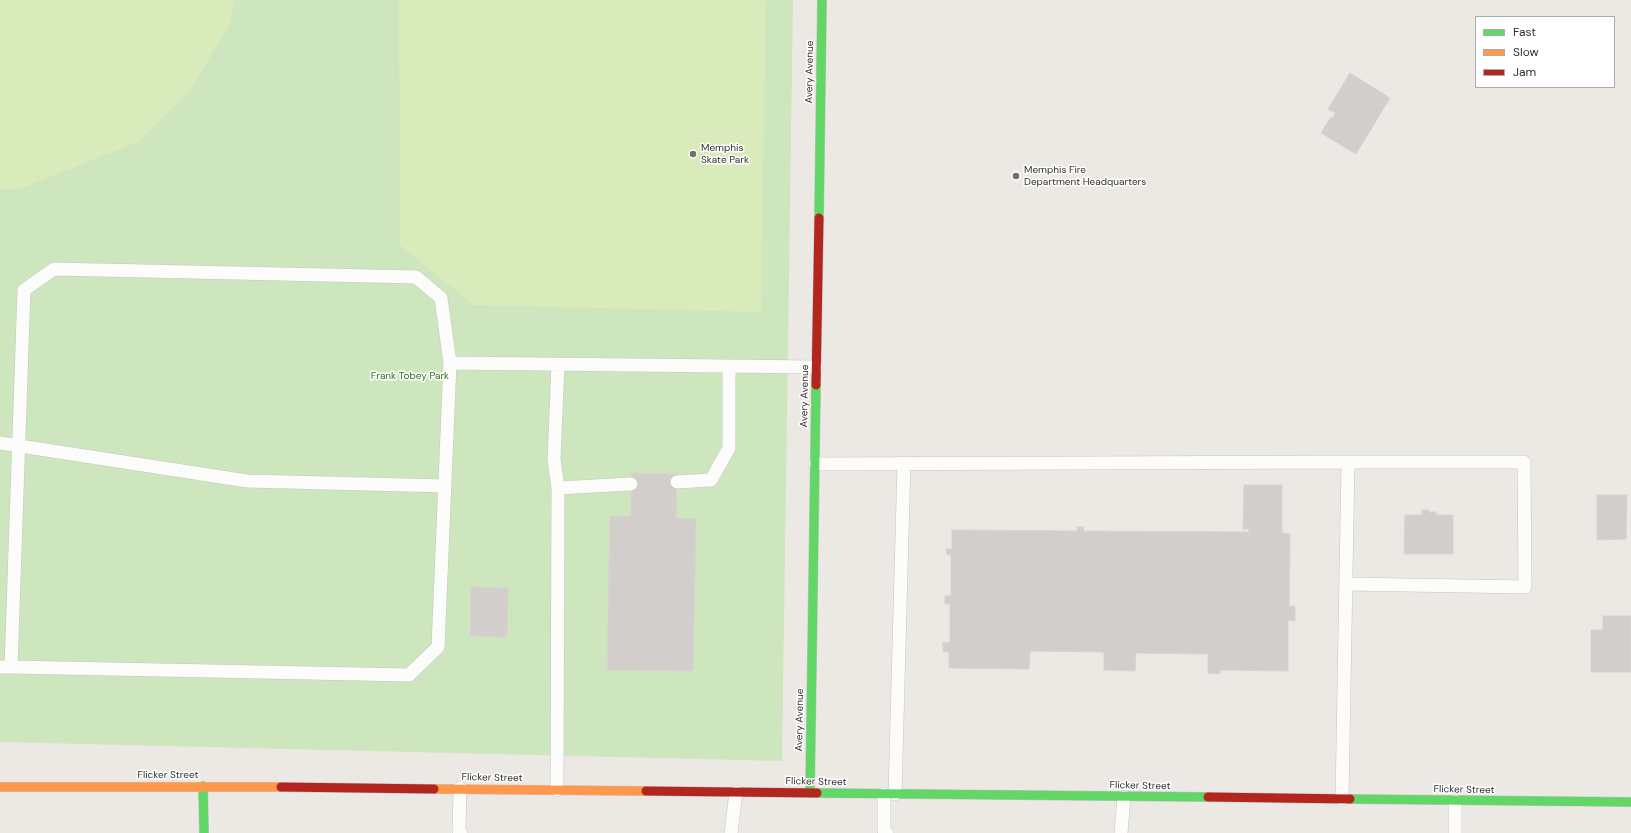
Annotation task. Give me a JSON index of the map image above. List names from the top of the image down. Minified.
{"streets":{"street":["Avery Avenue","Flicker Street"]},"crossings":[["Avery Avenue","Flicker Street"]],"parks":["Frank Tobey Park"],"places":["Memphis Skate Park","Memphis Fire Department Headquarters"],"legend":["Fast","Slow","Jam"]}
